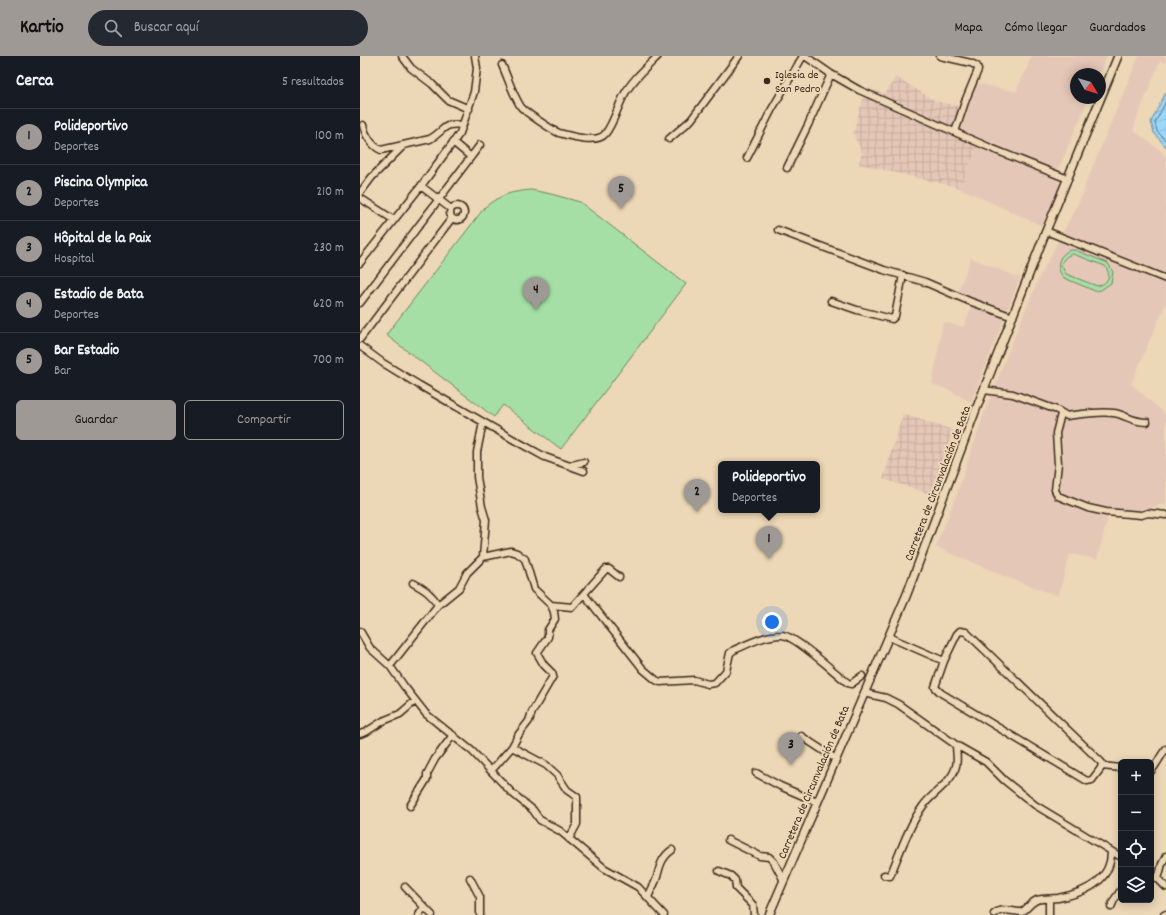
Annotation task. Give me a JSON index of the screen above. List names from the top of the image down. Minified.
{"streets":{"main road":["Carretera de Circunvalación de Bata"]},"places":["Iglesia de San Pedro"],"north":"bottom right","page":{"header":"Kartio","search":"Buscar aquí","nav":["Mapa","Cómo llegar","Guardados"],"heading":["Cerca","5 resultados"],"list":[{"mark":"1","name":"Polideportivo","note":"Deportes","value":"100 m"},{"mark":"2","name":"Piscina Olympica","note":"Deportes","value":"210 m"},{"mark":"3","name":"Hôpital de la Paix","note":"Hospital","value":"230 m"},{"mark":"4","name":"Estadio de Bata","note":"Deportes","value":"620 m"},{"mark":"5","name":"Bar Estadio","note":"Bar","value":"700 m"}],"pins":["5","4","2","1","3"],"buttons":["Guardar","Compartir"],"popup":["Polideportivo","Deportes"],"map_buttons":["+","−"]}}
